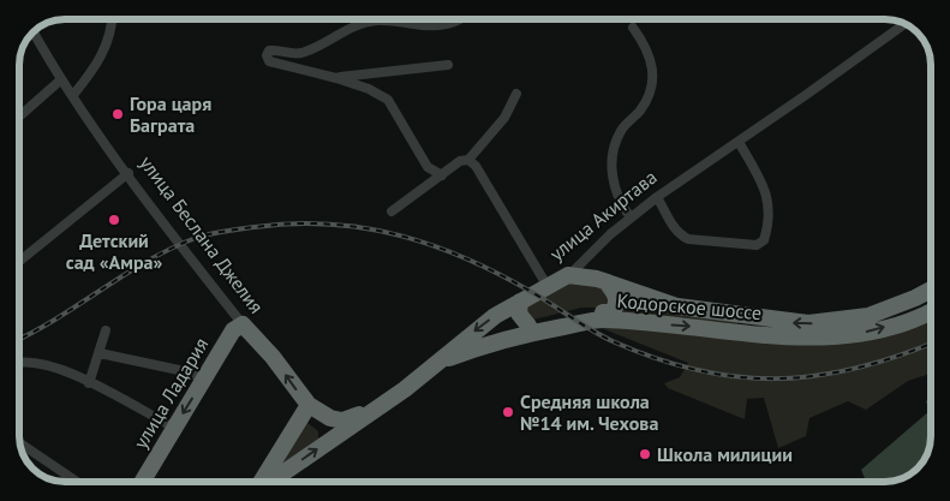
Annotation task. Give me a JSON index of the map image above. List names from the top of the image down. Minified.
{"streets":{"highway":["улица Акиртава","улица Беслана Джелия","Кодорское шоссе","улица Ладария"]},"crossings":[["улица Акиртава","улица Беслана Джелия"],["улица Акиртава","Кодорское шоссе"],["улица Беслана Джелия","улица Ладария"]],"places":["Гора царя Баграта","Детский сад «Амра»","Средняя школа №14 им. Чехова","Школа милиции"]}
